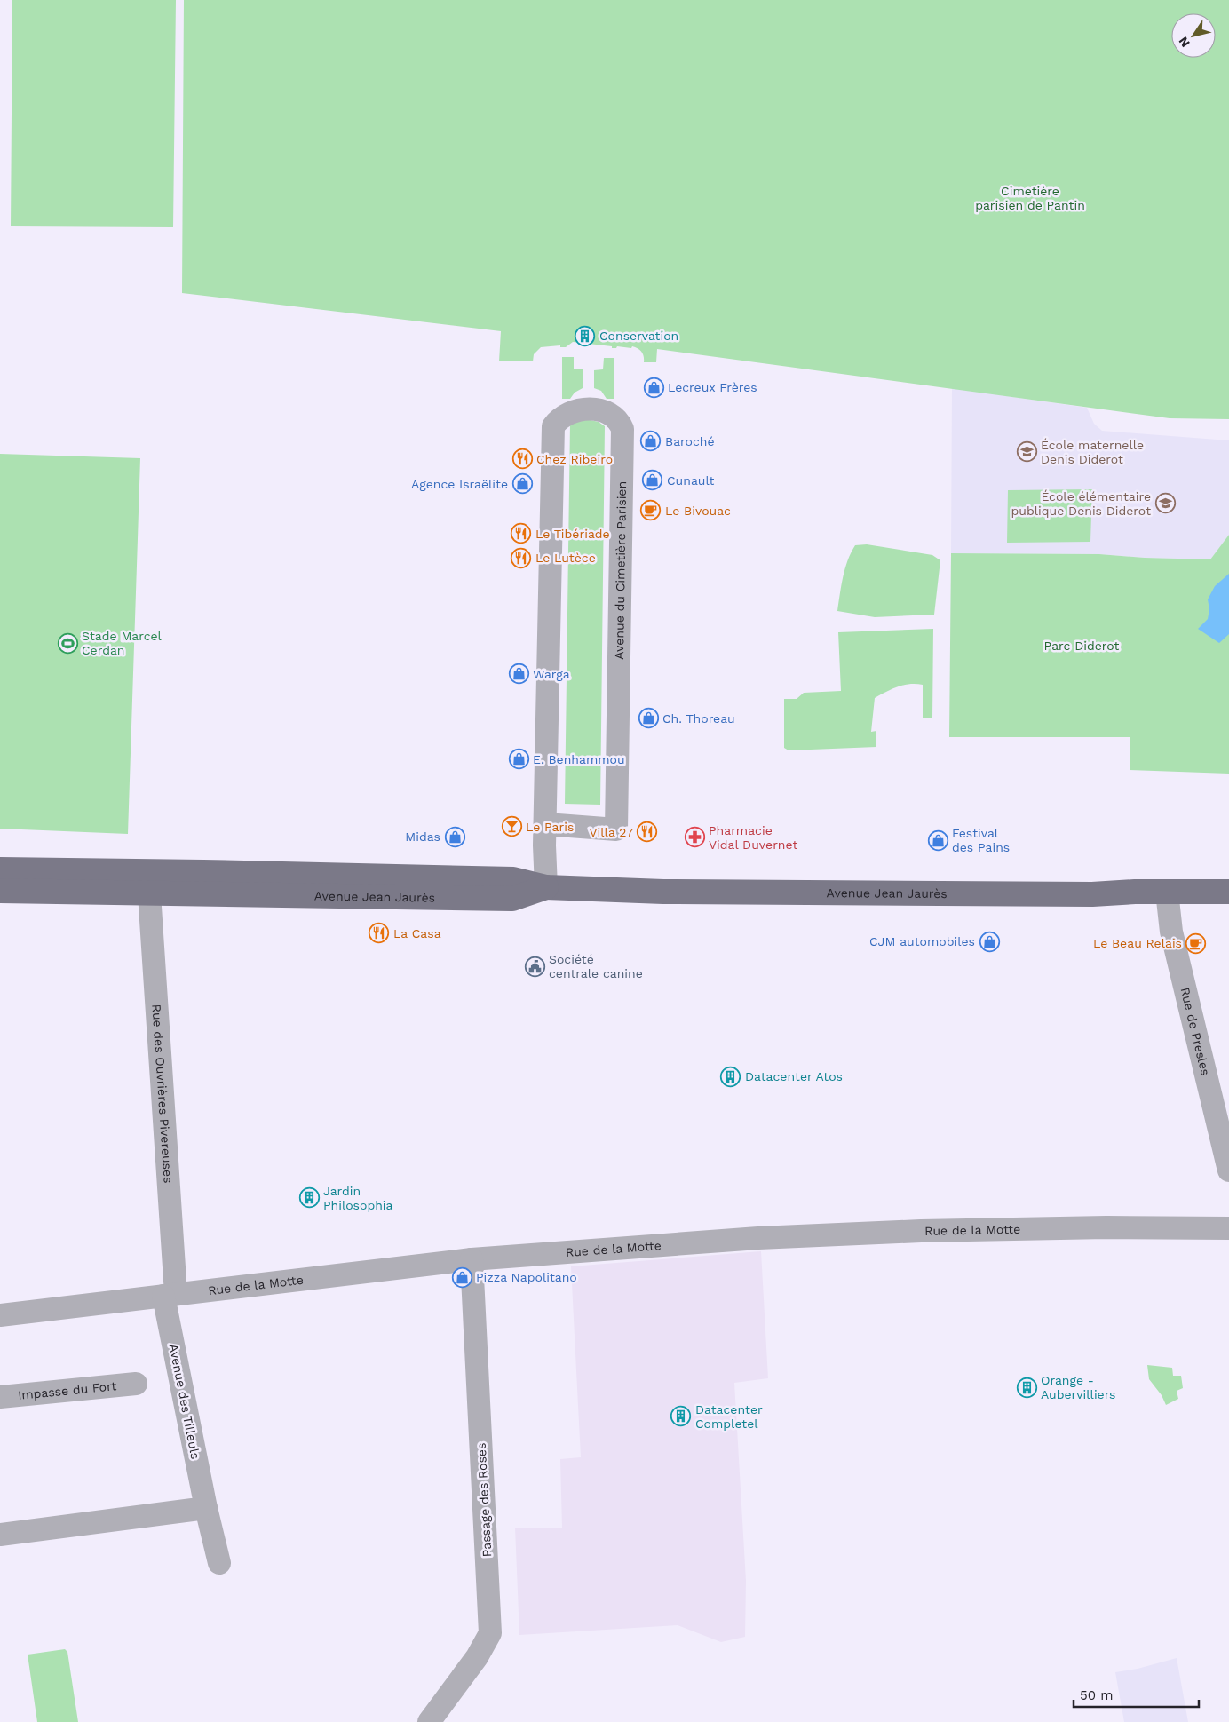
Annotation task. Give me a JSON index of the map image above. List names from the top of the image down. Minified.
{"streets":{"main road":["Avenue Jean Jaurès"],"street":["Avenue du Cimetière Parisien","Rue de Presles","Rue des Ouvrières Pivereuses","Rue de la Motte","Impasse du Fort","Avenue des Tilleuls","Passage des Roses"]},"crossings":[["Avenue du Cimetière Parisien","Avenue Jean Jaurès"],["Avenue Jean Jaurès","Rue de Presles"],["Avenue Jean Jaurès","Rue des Ouvrières Pivereuses"],["Rue des Ouvrières Pivereuses","Rue de la Motte"],["Rue des Ouvrières Pivereuses","Avenue des Tilleuls"],["Rue de la Motte","Avenue des Tilleuls"],["Rue de la Motte","Passage des Roses"]],"parks":["Cimetière parisien de Pantin","Parc Diderot"],"places":{"building":["Conservation","Datacenter Atos","Jardin Philosophia","Orange - Aubervilliers","Datacenter Completel"],"shop":["Lecreux Frères","Baroché","Cunault","Agence Israëlite","Warga","Ch. Thoreau","E. Benhammou","Midas","Festival des Pains","CJM automobiles","Pizza Napolitano"],"school or university":["École maternelle Denis Diderot","École élémentaire publique Denis Diderot"],"restaurant":["Chez Ribeiro","Le Tibériade","Le Lutèce","Villa 27","La Casa"],"cafe":["Le Bivouac","Le Beau Relais"],"sports":["Stade Marcel Cerdan"],"bar":["Le Paris"],"pharmacy":["Pharmacie Vidal Duvernet"],"public building":["Société centrale canine"]},"scale_bar":"50 m","north":"bottom left"}
